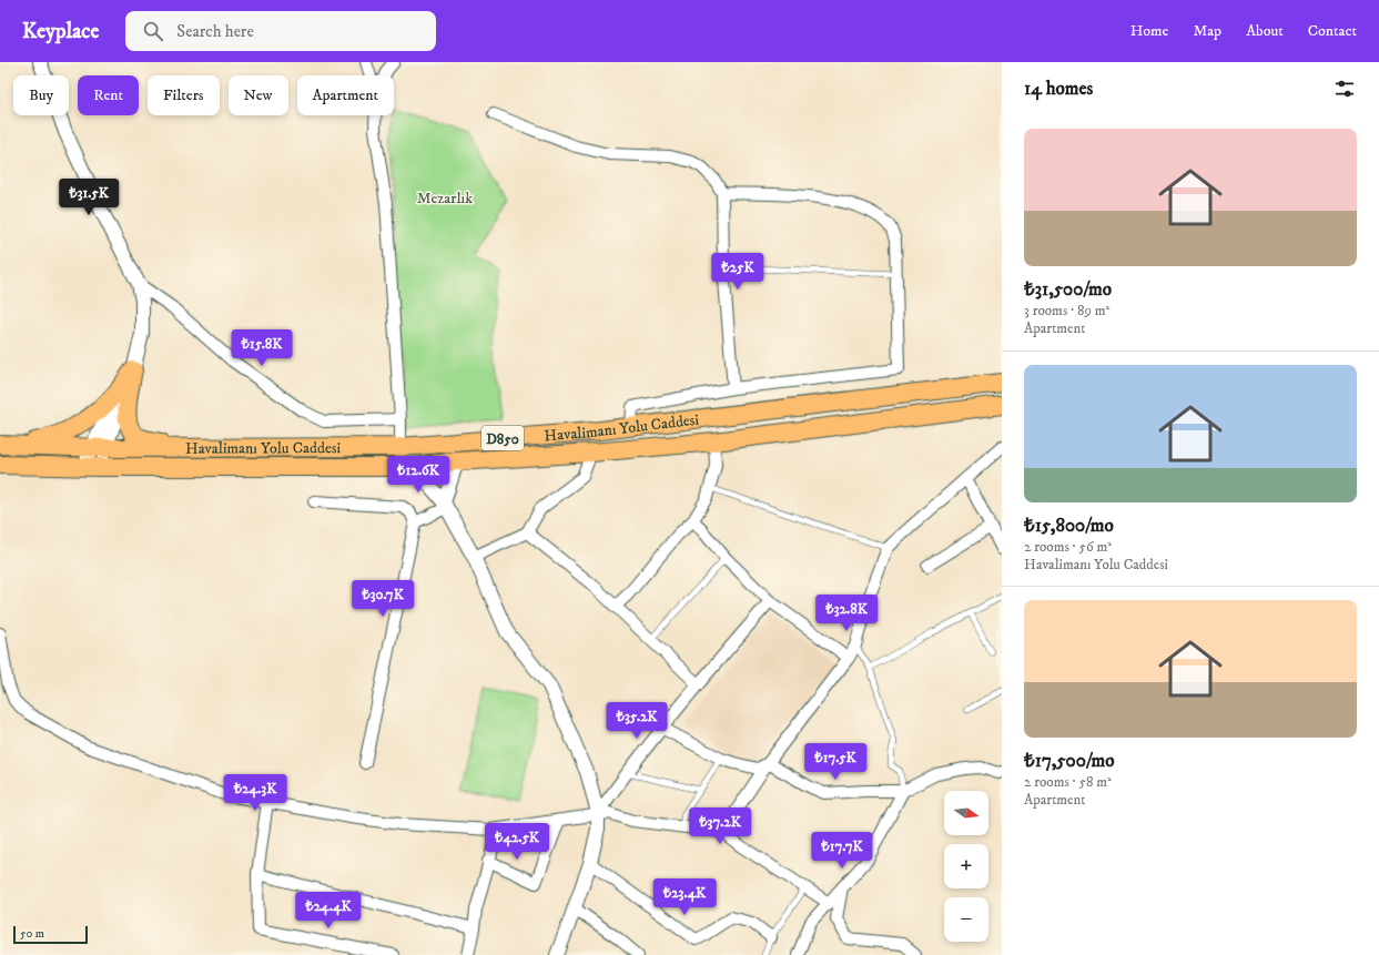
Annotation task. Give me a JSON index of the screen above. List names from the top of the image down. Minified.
{"streets":{"highway":["Havalimanı Yolu Caddesi","D850"]},"parks":["Mezarlık"],"scale_bar":"50 m","north":"right","page":{"header":"Keyplace","search":"Search here","nav":["Home","Map","About","Contact"],"heading":"14 homes","chip":["Buy","Rent","Filters","New","Apartment"],"list":[{"name":"₺31,500/mo","note":"3 rooms · 89 m² · Apartment"},{"name":"₺15,800/mo","note":"2 rooms · 56 m² · Havalimanı Yolu Caddesi"},{"name":"₺17,500/mo","note":"2 rooms · 58 m² · Apartment"}],"price":["₺31.5K","₺25K","₺15.8K","₺12.6K","₺30.7K","₺32.8K","₺35.2K","₺17.5K","₺24.3K","₺37.2K","₺42.5K","₺17.7K","₺23.4K","₺24.4K"],"map_buttons":["+","−"],"scale":"50 m"}}
